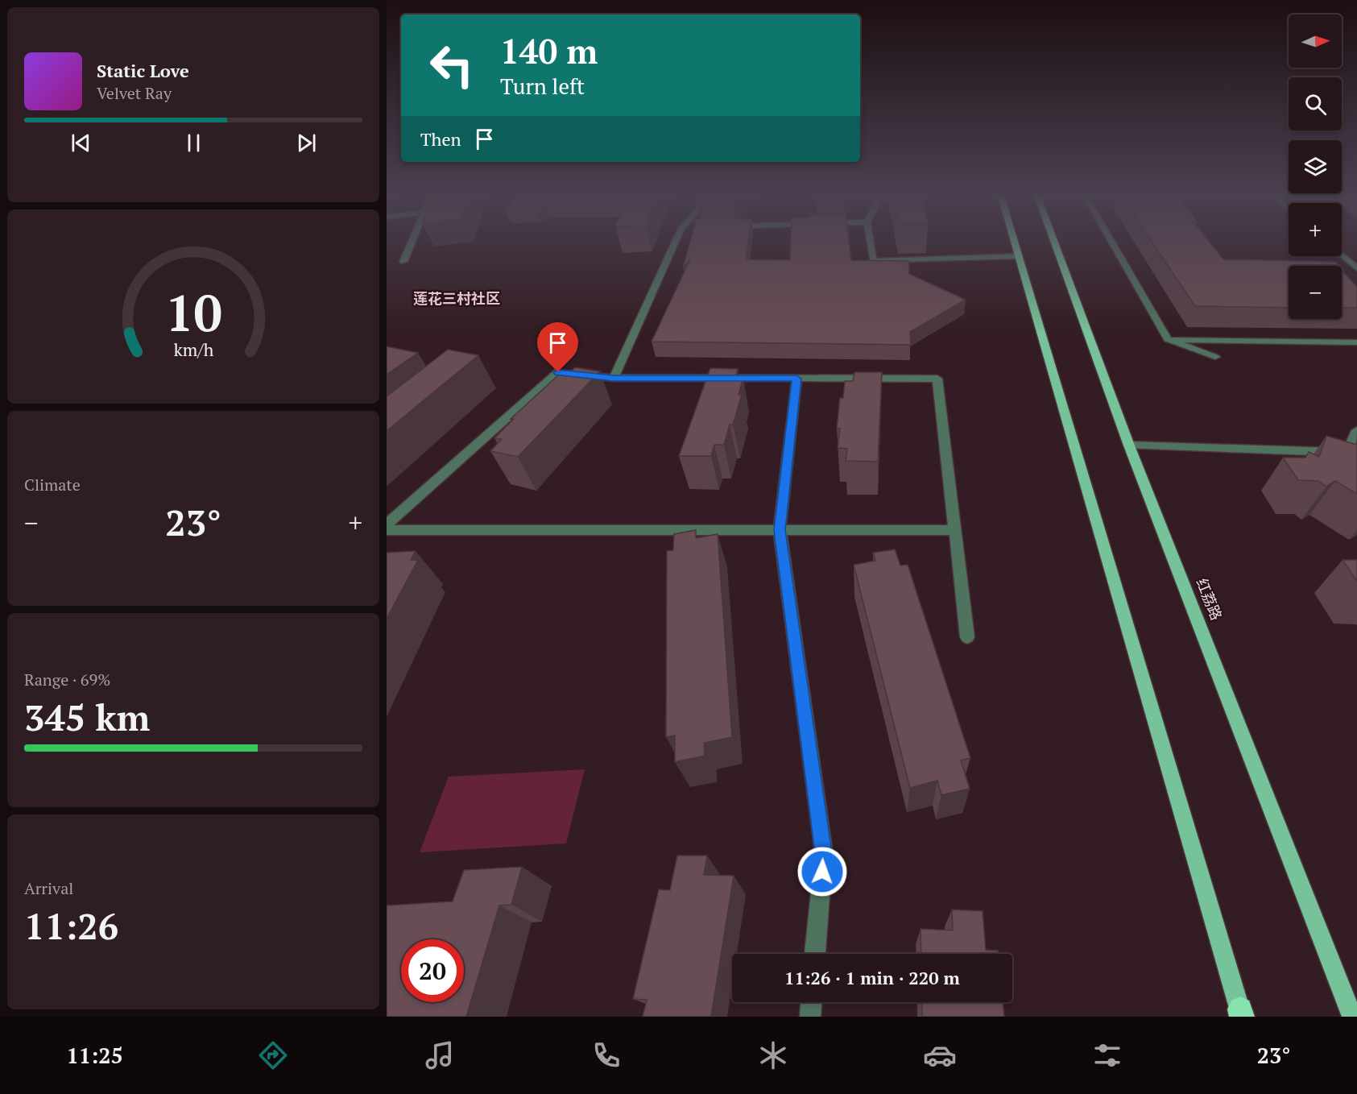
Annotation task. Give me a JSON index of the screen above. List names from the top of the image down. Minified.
{"streets":{"main road":["红荔路"]},"districts":["莲花三村社区"],"north":"right","page":{"map_buttons":["+","−"],"turn":["140 m","Turn left"],"song":["Static Love","Velvet Ray"],"then":"Then","tile":["Climate",["Range · 69%","345 km"],["Arrival","11:26"]],"heat":["−","23°","+"],"limit":"20","trip":"11:26 · 1 min · 220 m","tabs":["11:25","23°"],"gauge":["10","km/h"]}}
